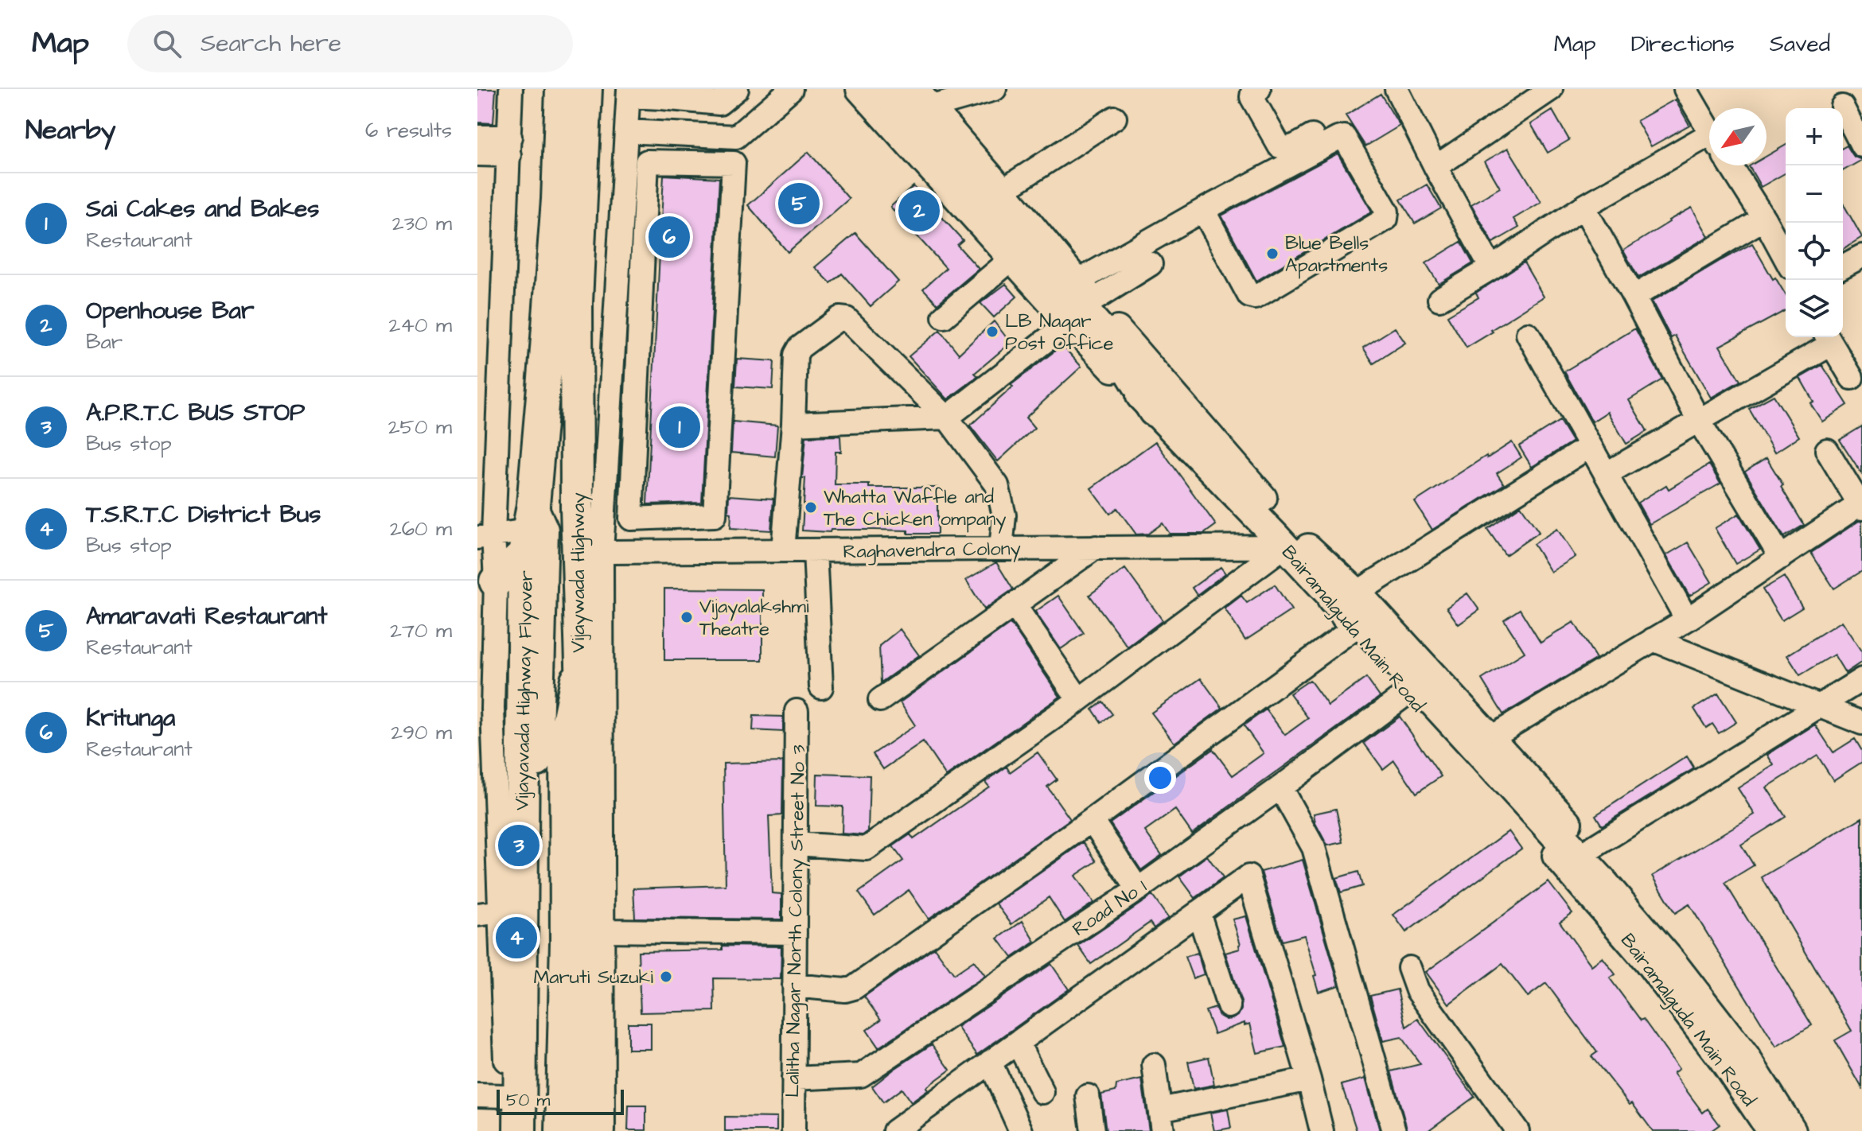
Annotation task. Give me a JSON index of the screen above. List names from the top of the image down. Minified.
{"streets":{"highway":["Vijaywada Highway","Vijayavada Highway Flyover"],"main road":["Bairamalguda Main Road"],"street":["Raghavendra Colony","Road No 1","Lalitha Nagar North Colony Street No 3"]},"crossings":[["Raghavendra Colony","Vijaywada Highway"],["Raghavendra Colony","Bairamalguda Main Road"],["Vijaywada Highway","Vijayavada Highway Flyover"],["Bairamalguda Main Road","Road No 1"],["Road No 1","Lalitha Nagar North Colony Street No 3"]],"places":["Blue Bells Apartments","LB Nagar Post Office","Whatta Waffle and The Chicken ompany","Vijayalakshmi Theatre","Maruti Suzuki"],"scale_bar":"50 m","north":"bottom left","page":{"header":"Map","search":"Search here","nav":["Map","Directions","Saved"],"heading":["Nearby","6 results"],"map_buttons":["+","−"],"list":[{"mark":"1","name":"Sai Cakes and Bakes","note":"Restaurant","value":"230 m"},{"mark":"2","name":"Openhouse Bar","note":"Bar","value":"240 m"},{"mark":"3","name":"A.P.R.T.C BUS STOP","note":"Bus stop","value":"250 m"},{"mark":"4","name":"T.S.R.T.C District Bus","note":"Bus stop","value":"260 m"},{"mark":"5","name":"Amaravati Restaurant","note":"Restaurant","value":"270 m"},{"mark":"6","name":"Kritunga","note":"Restaurant","value":"290 m"}],"pins":["5","2","6","1","3","4"],"scale":"50 m"}}
